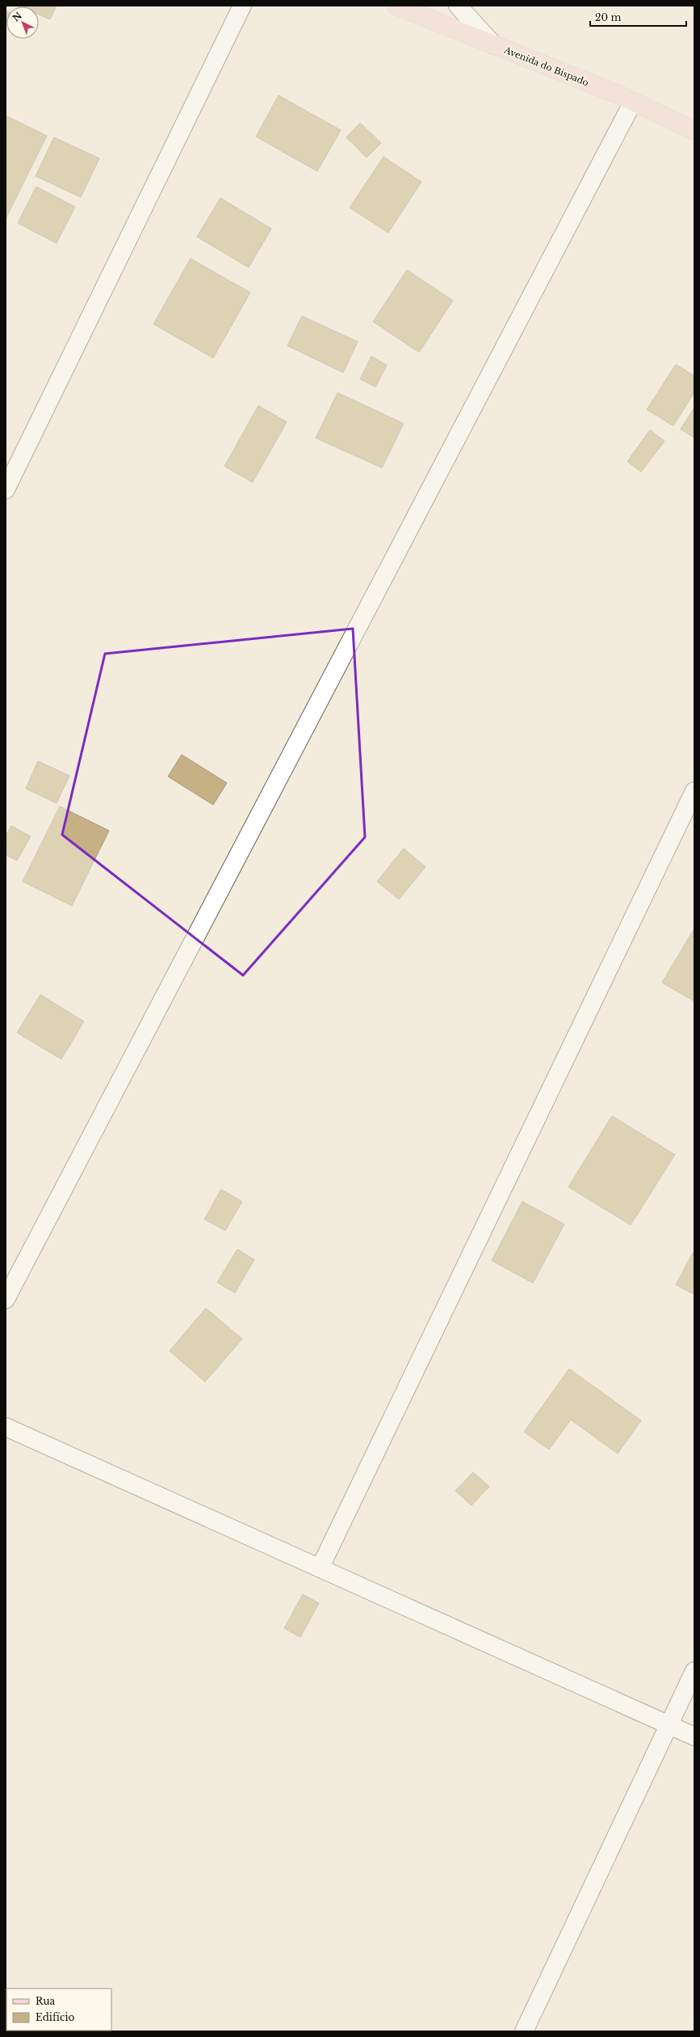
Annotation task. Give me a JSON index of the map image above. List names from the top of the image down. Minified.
{"streets":{"main road":["Avenida do Bispado"]},"legend":["Rua","Edifício"],"scale_bar":"20 m","north":"top left"}
